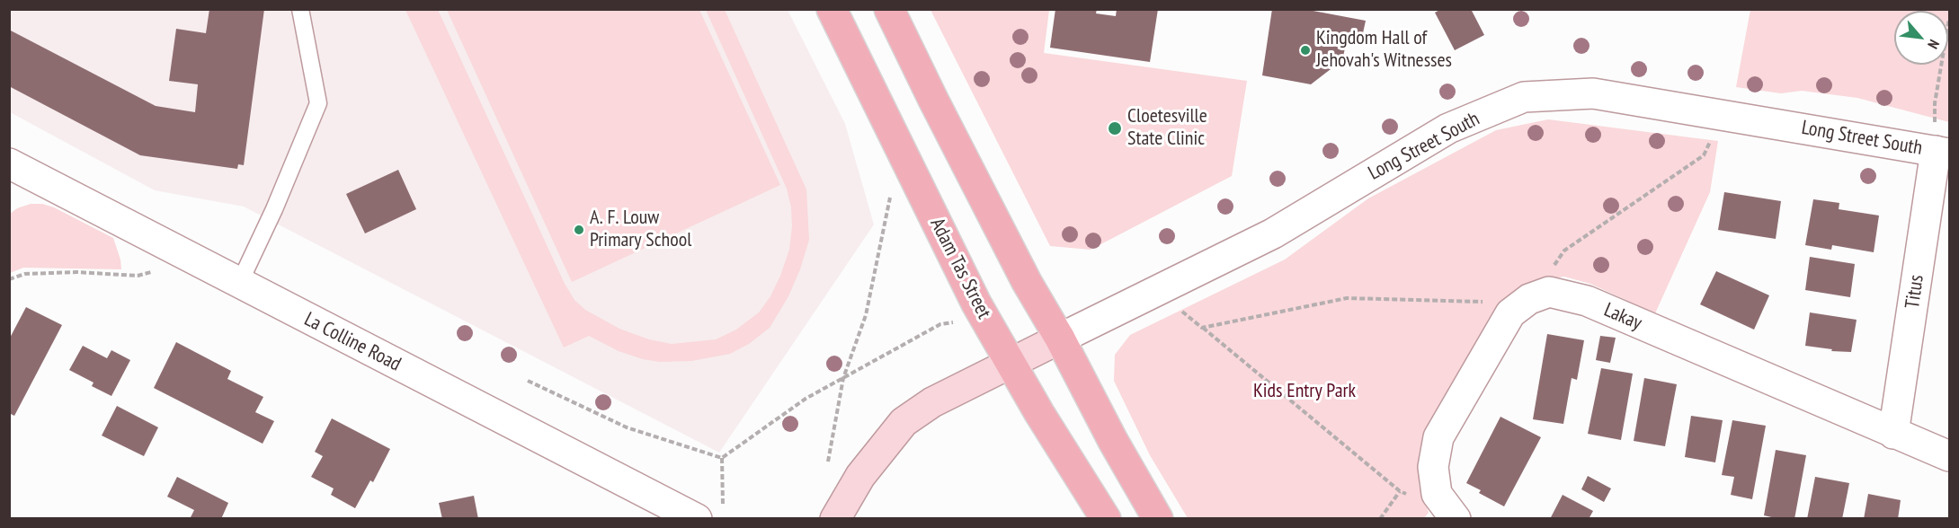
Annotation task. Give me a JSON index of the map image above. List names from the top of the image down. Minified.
{"streets":{"main road":["Adam Tas Street"],"street":["Long Street South","Titus","Lakay","La Colline Road"]},"crossings":[["Long Street South","Titus"],["Titus","Lakay"]],"parks":["Kids Entry Park"],"places":["Kingdom Hall of Jehovah's Witnesses","Cloetesville State Clinic","A. F. Louw Primary School"],"north":"bottom right"}
